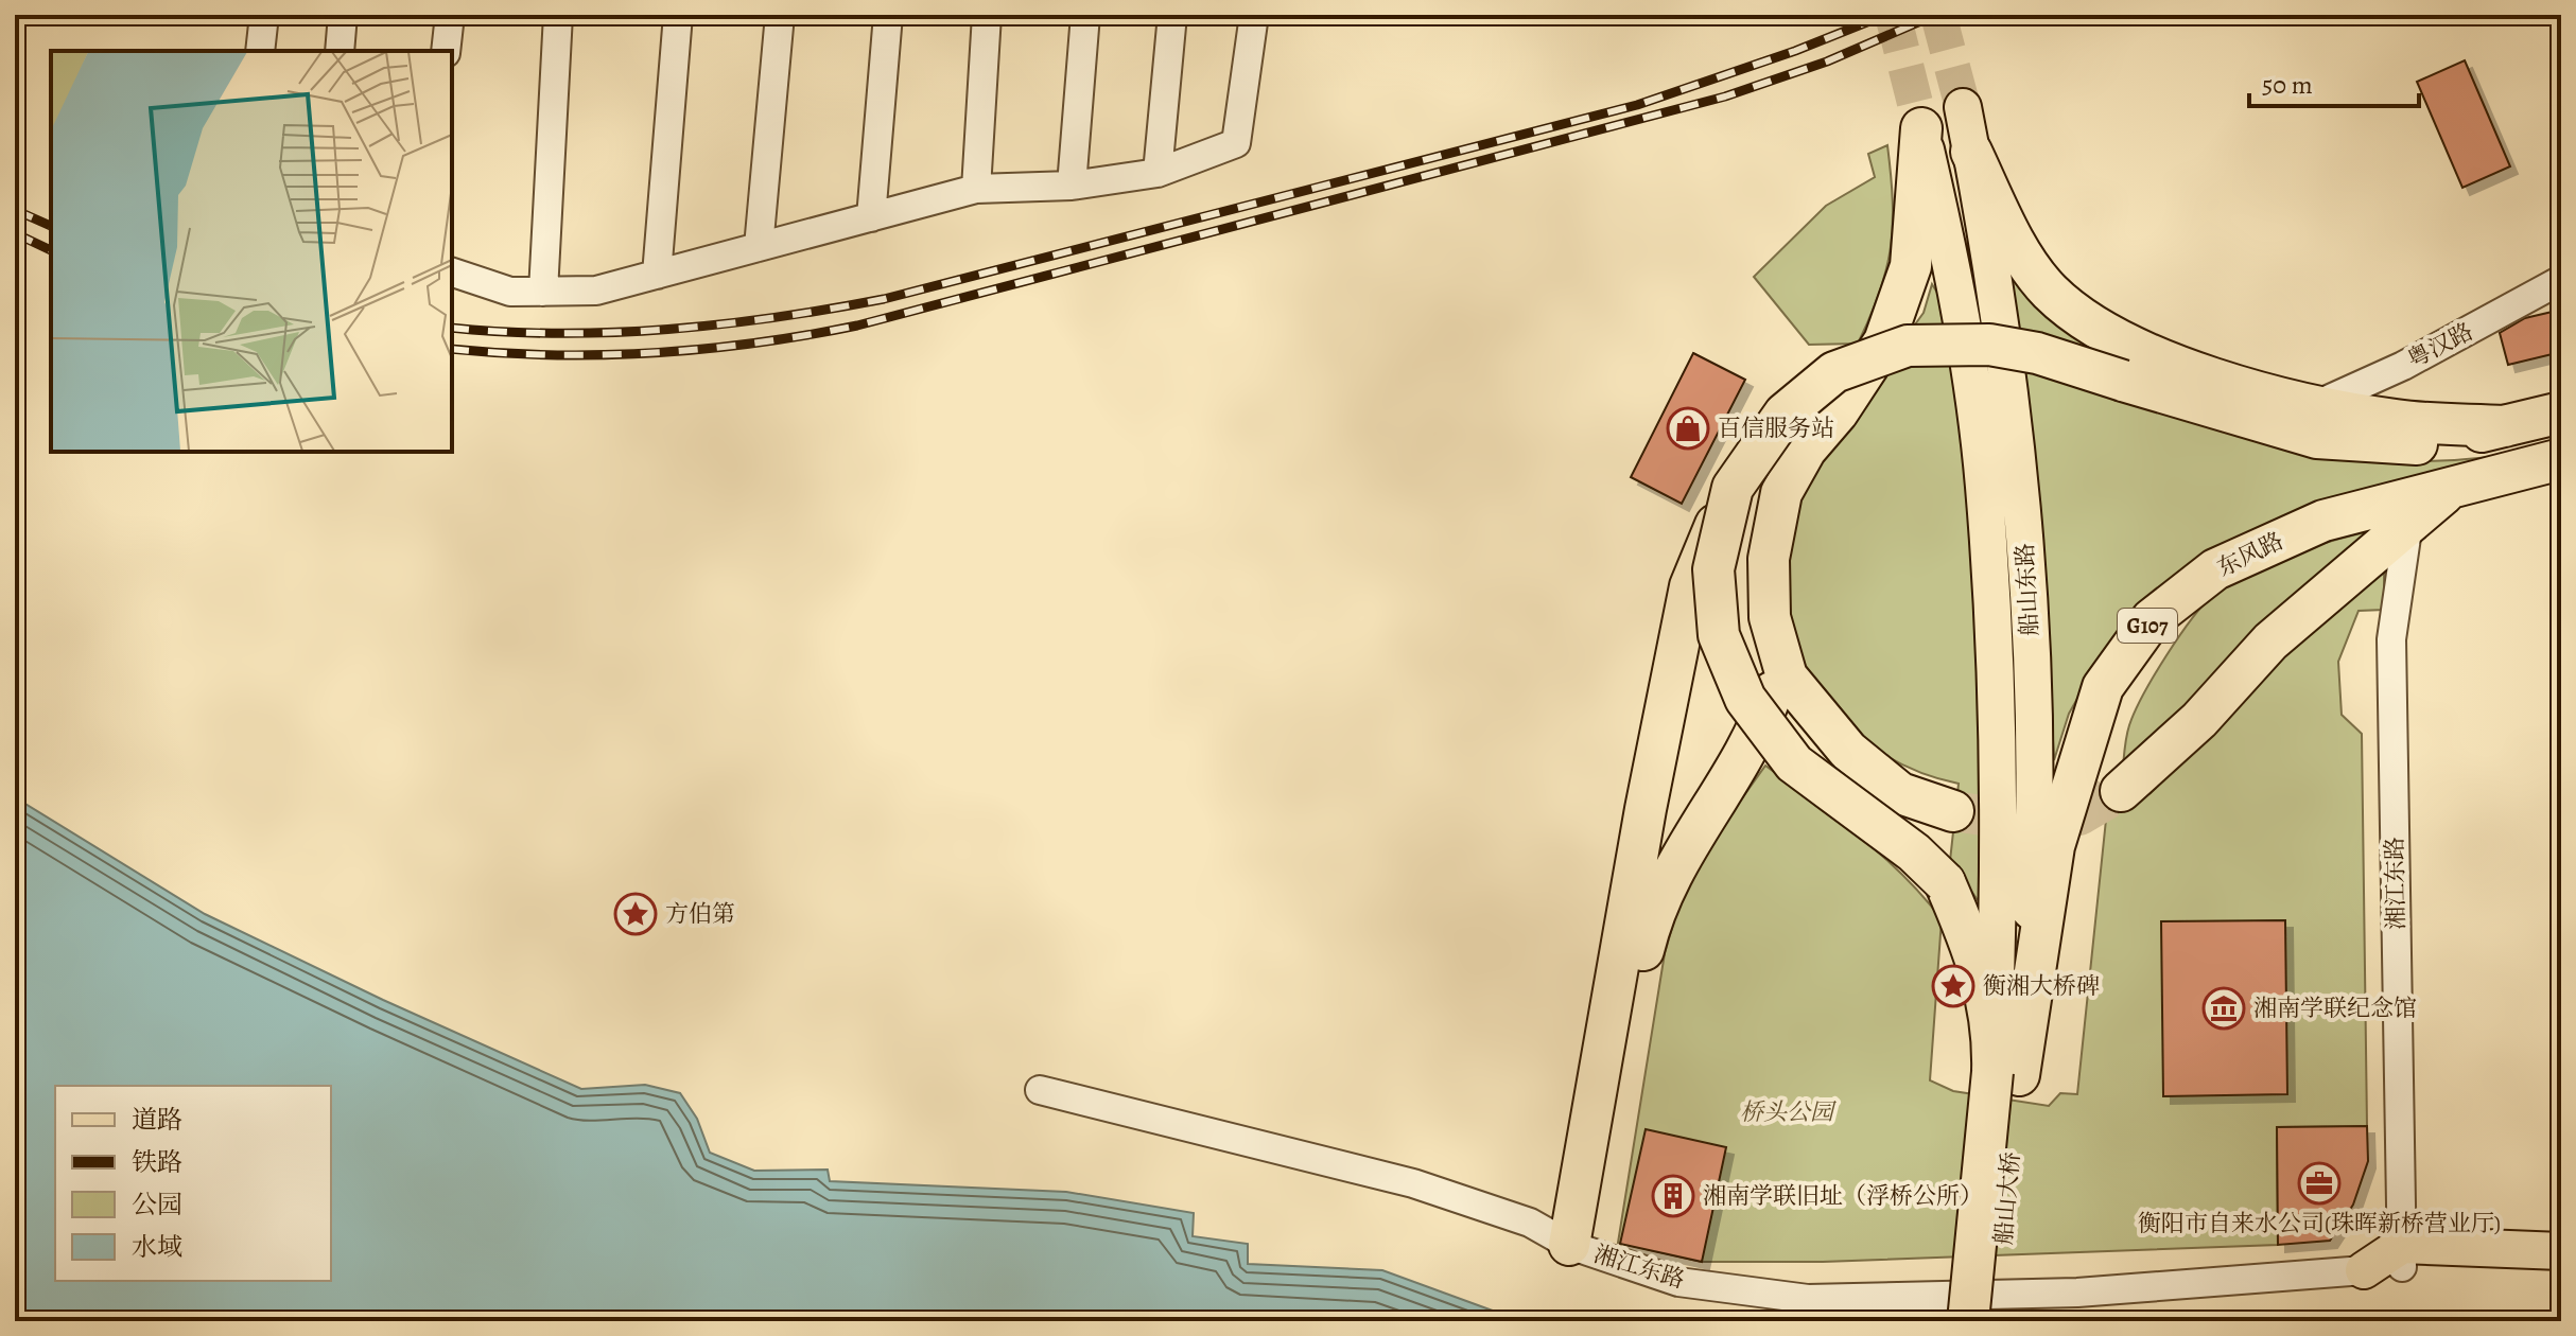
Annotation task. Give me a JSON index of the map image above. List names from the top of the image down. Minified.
{"streets":{"highway":["东风路","G107","船山大桥"],"main road":["船山东路","湘江东路"],"street":["粤汉路"]},"crossings":[["东风路","船山东路"],["东风路","船山大桥"],["船山东路","船山大桥"]],"parks":["桥头公园"],"places":{"shop":["百信服务站"],"place":["方伯第","衡湘大桥碑"],"museum":["湘南学联纪念馆"],"office":["衡阳市自来水公司(珠晖新桥营业厅)"],"building":["湘南学联旧址（浮桥公所）"]},"legend":["道路","铁路","公园","水域"],"scale_bar":"50 m"}
